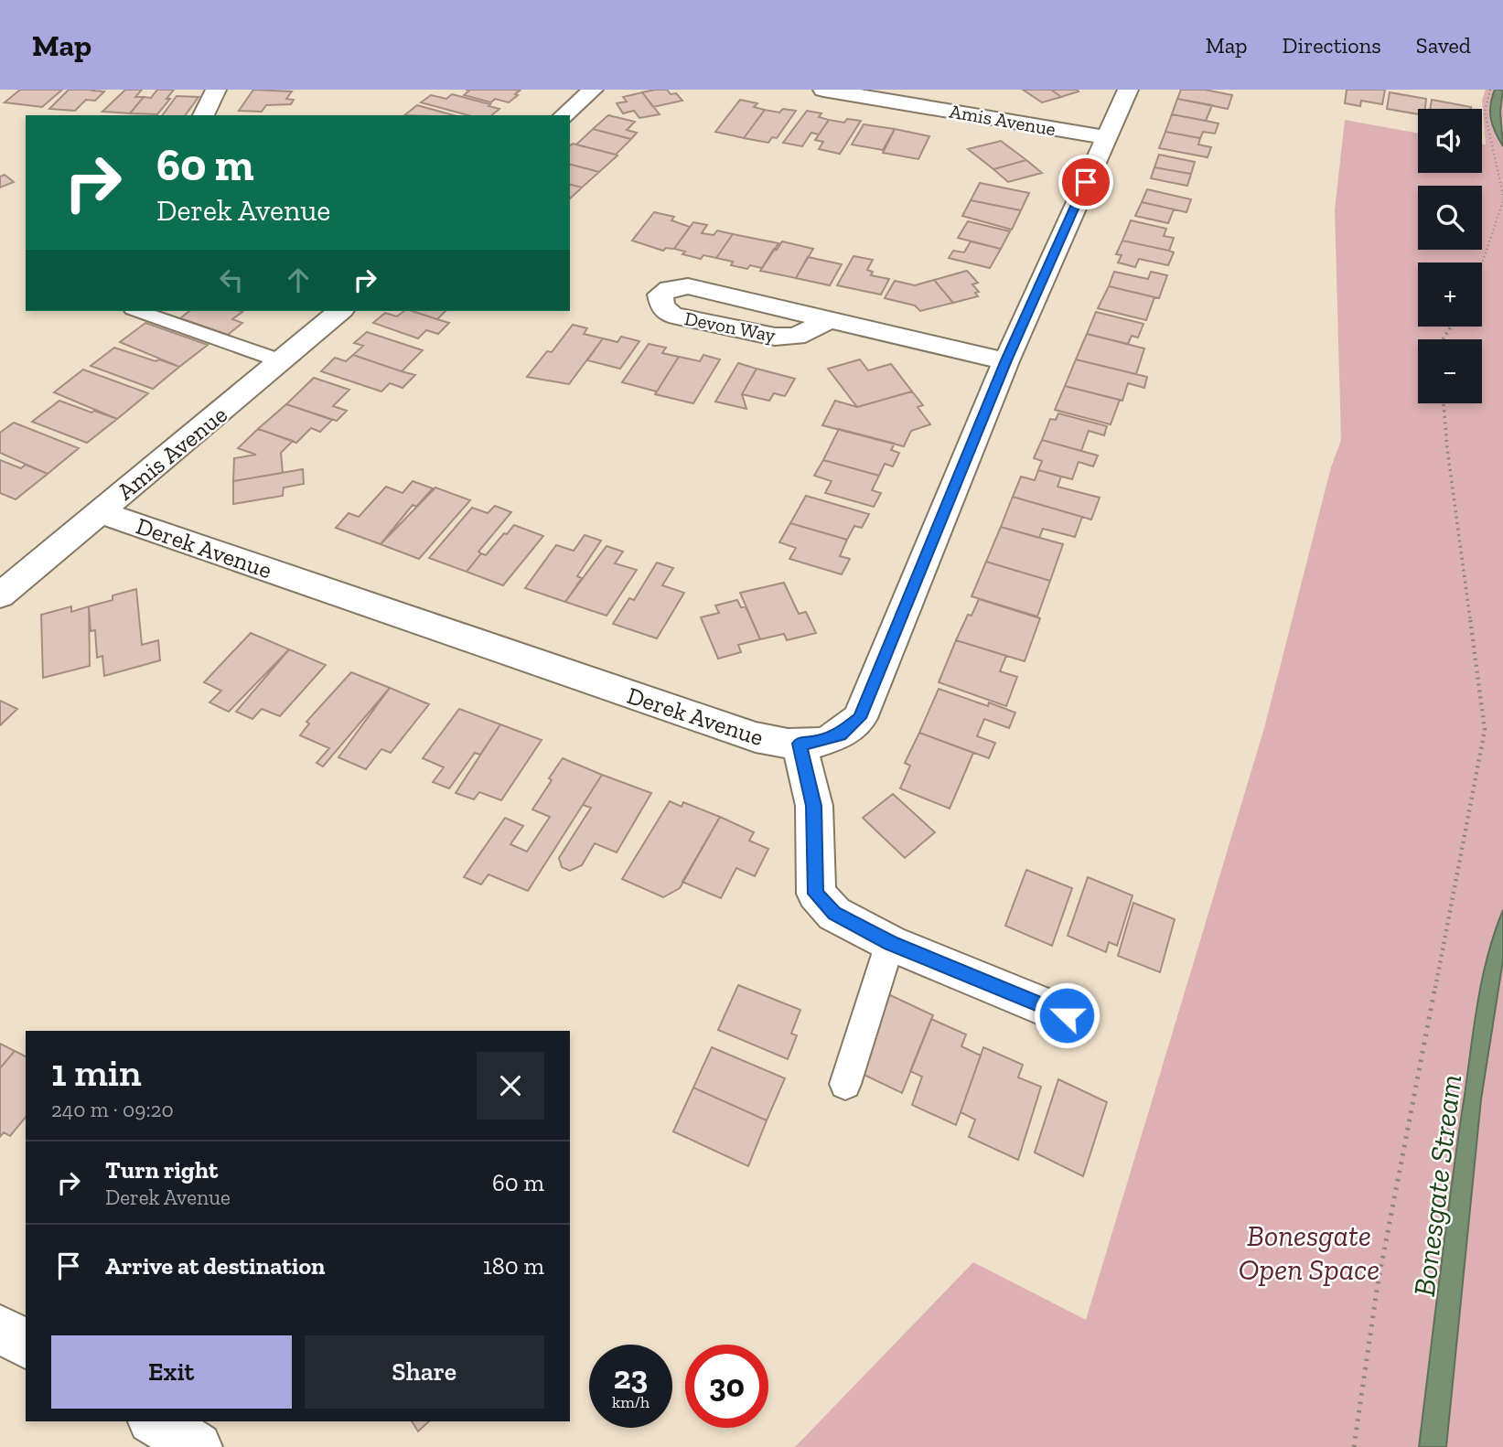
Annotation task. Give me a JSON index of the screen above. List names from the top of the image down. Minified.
{"streets":{"street":["Amis Avenue","Devon Way","Derek Avenue"]},"crossings":[["Amis Avenue","Derek Avenue"],["Devon Way","Derek Avenue"]],"water":["Bonesgate Stream"],"parks":["Bonesgate Open Space"],"page":{"header":"Map","nav":["Map","Directions","Saved"],"map_buttons":["+","−"],"turn":["60 m","Derek Avenue"],"heading":["1 min","240 m · 09:20"],"list":[{"name":"Turn right","note":"Derek Avenue","value":"60 m"},{"name":"Arrive at destination","value":"180 m"}],"buttons":["Exit","Share"],"speed":"23 km/h","limit":"30"}}
